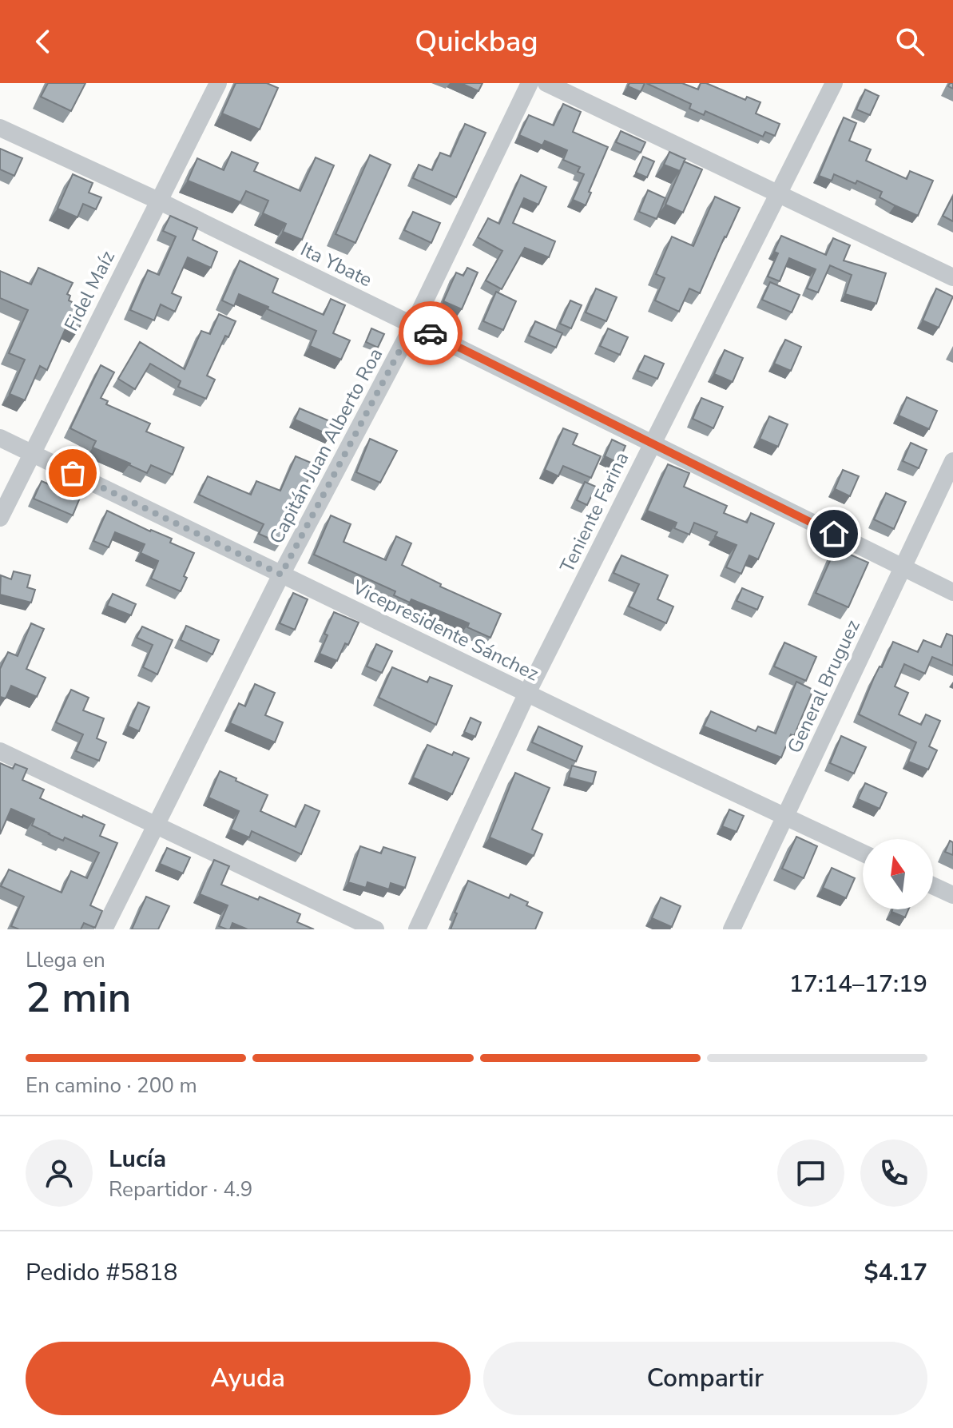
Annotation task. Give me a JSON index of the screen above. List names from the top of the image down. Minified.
{"streets":{"street":["Ita Ybate","Fidel Maíz","Capitán Juan Alberto Roa","Teniente Farina","Vicepresidente Sánchez","General Bruguez"]},"crossings":[["Ita Ybate","Fidel Maíz"],["Ita Ybate","Capitán Juan Alberto Roa"],["Ita Ybate","Teniente Farina"],["Ita Ybate","General Bruguez"],["Fidel Maíz","Vicepresidente Sánchez"],["Capitán Juan Alberto Roa","Vicepresidente Sánchez"],["Teniente Farina","Vicepresidente Sánchez"],["Vicepresidente Sánchez","General Bruguez"]],"north":"top","page":{"header":"Quickbag","heading":["2 min","Llega en","17:14–17:19"],"panel":["Lucía","Repartidor · 4.9","Pedido #5818","$4.17"],"bar":"En camino · 200 m","buttons":["Ayuda","Compartir"]}}
